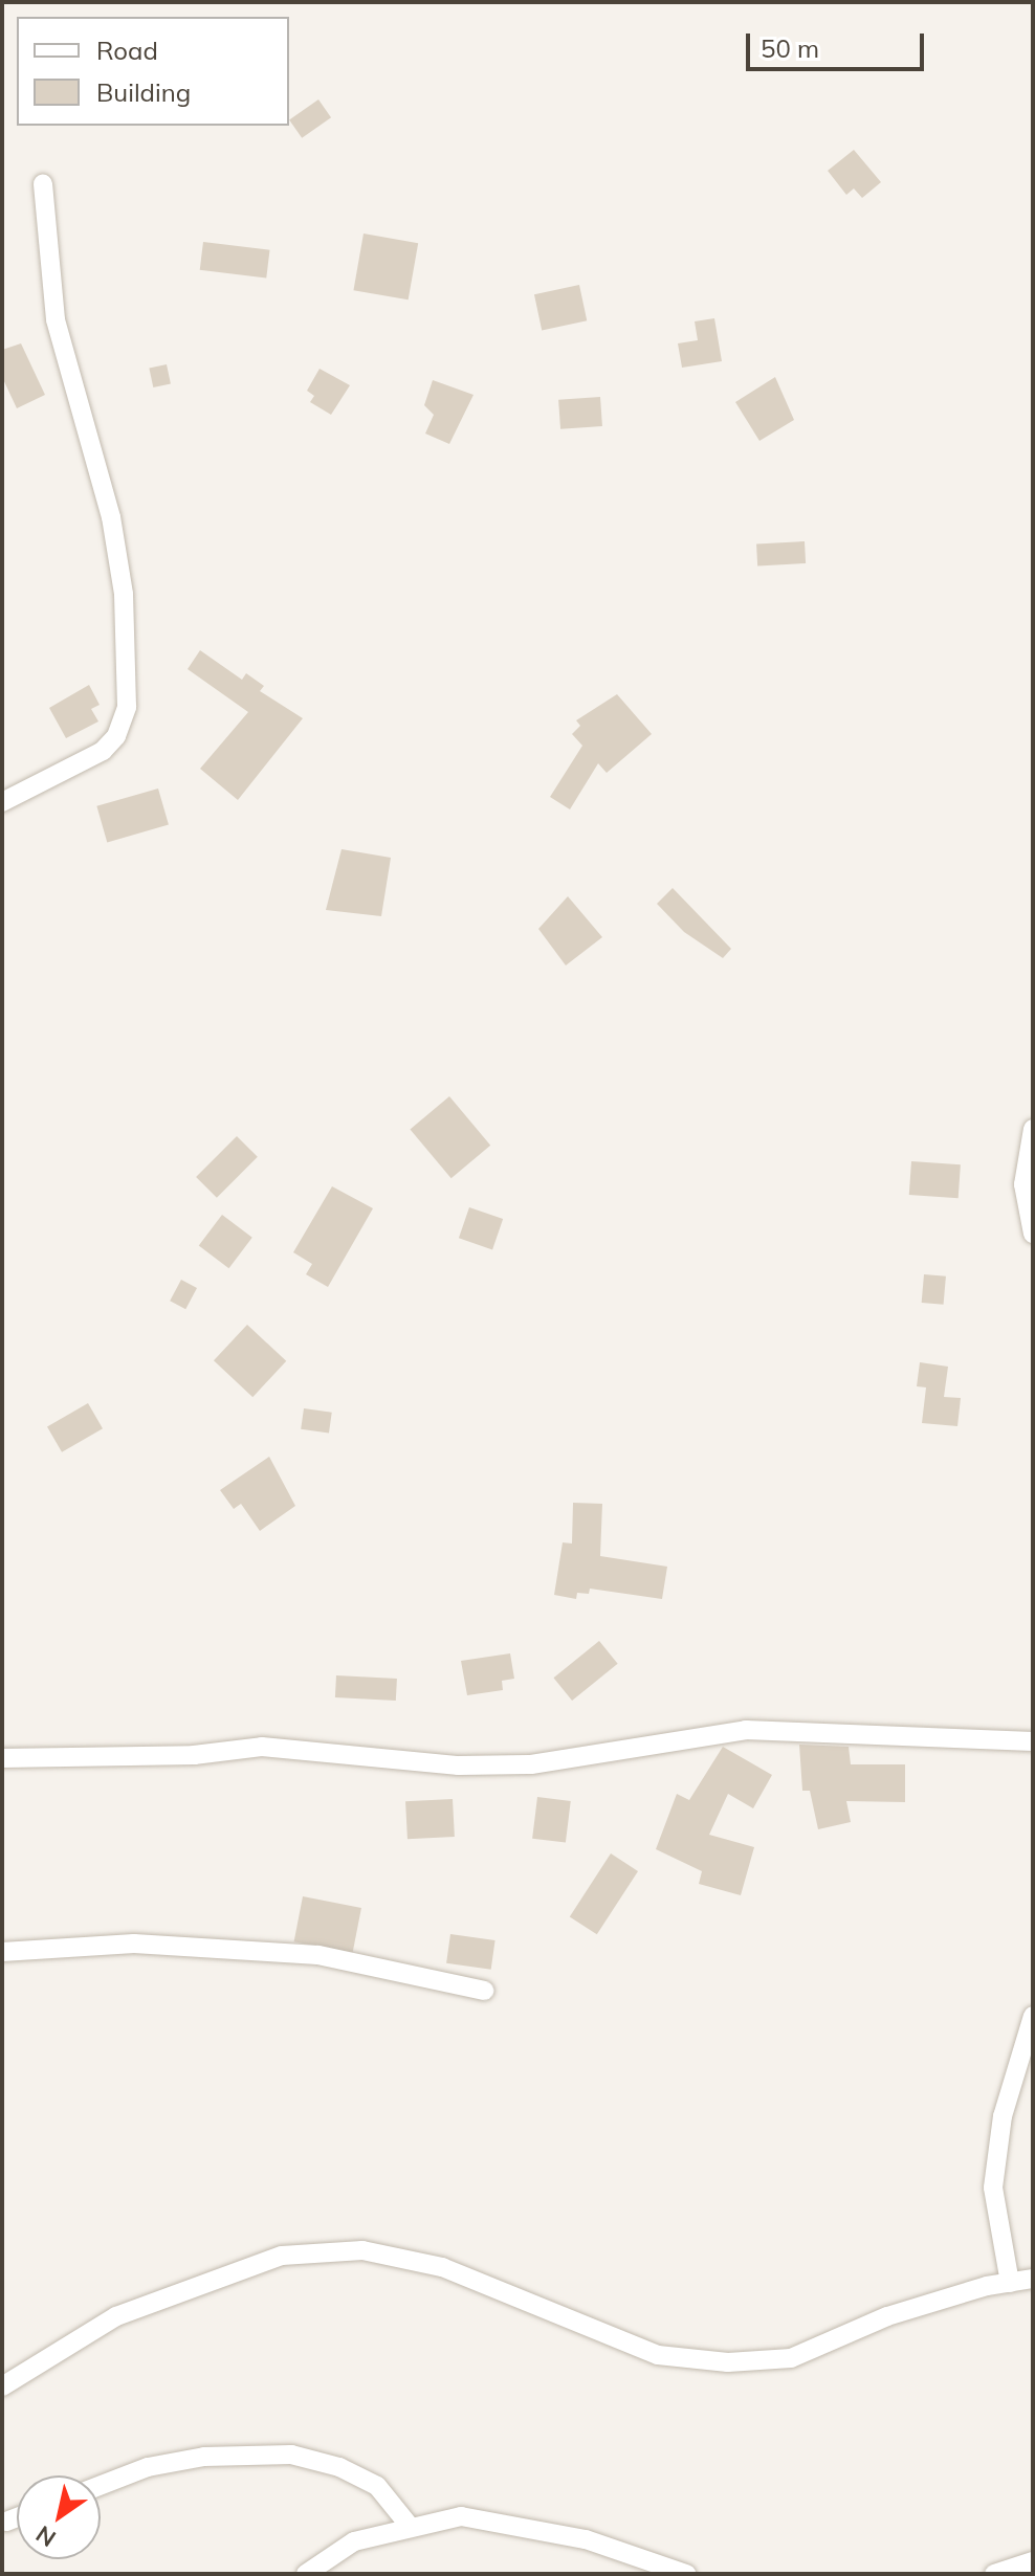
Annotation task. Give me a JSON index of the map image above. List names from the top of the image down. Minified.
{"legend":["Road","Building"],"scale_bar":"50 m","north":"bottom left"}
